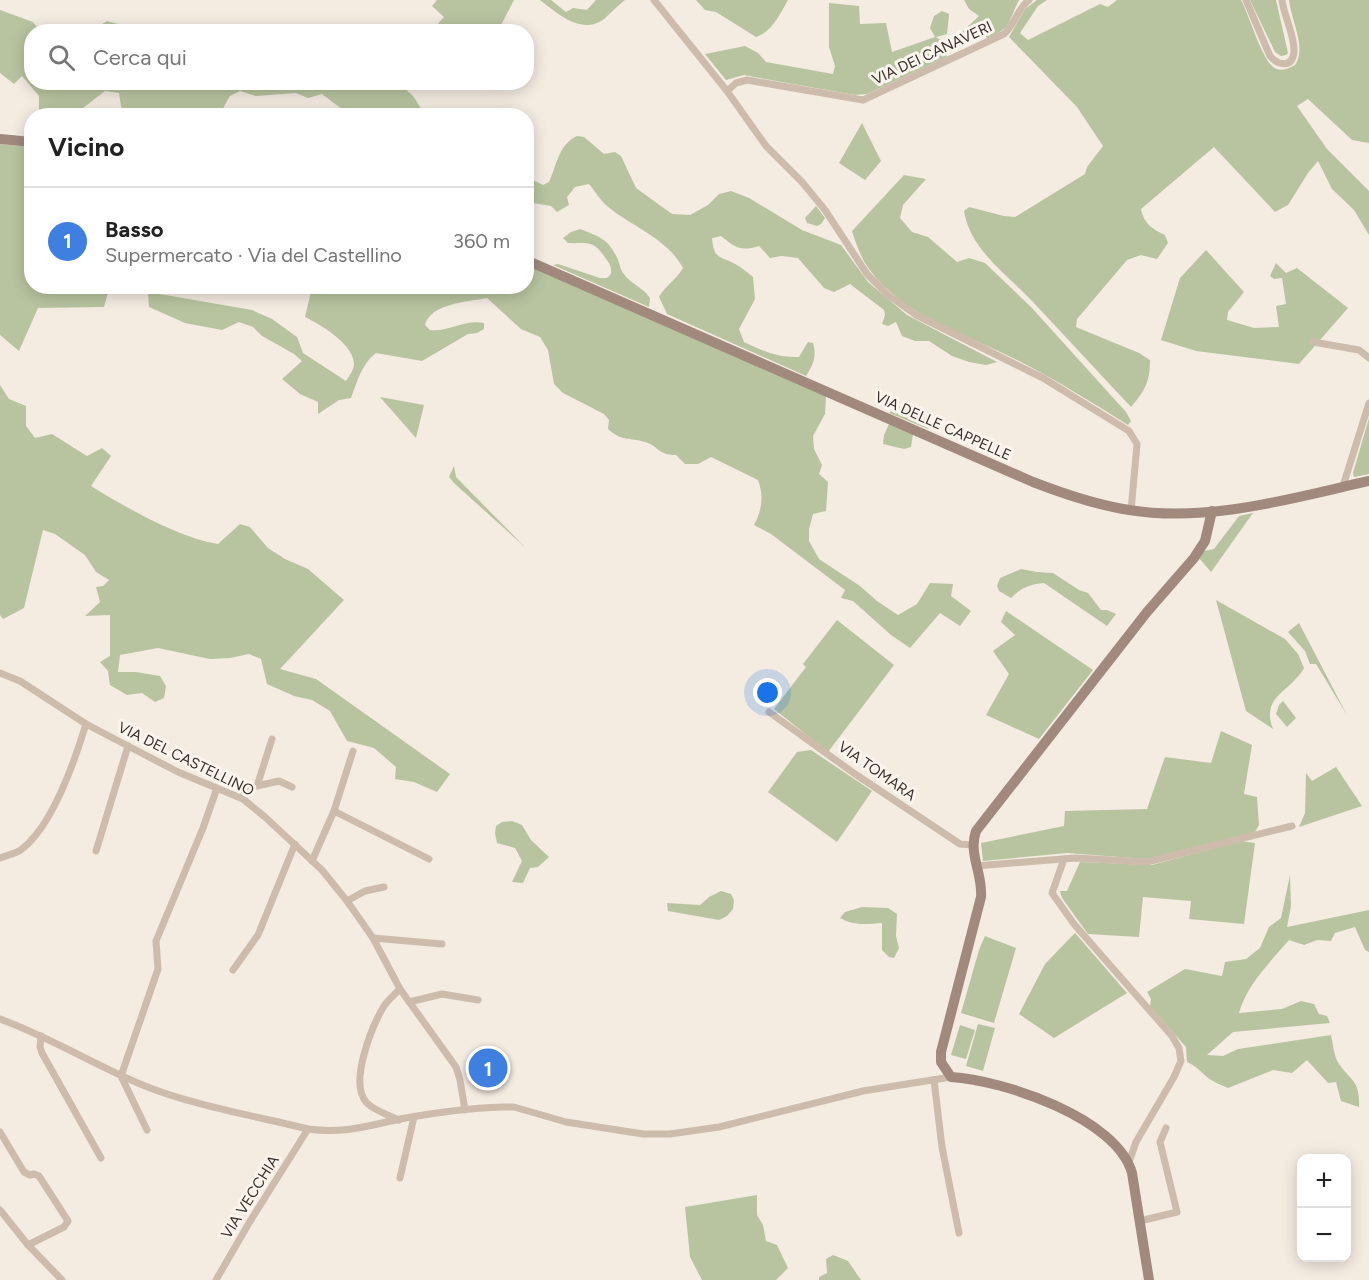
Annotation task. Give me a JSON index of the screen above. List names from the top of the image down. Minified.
{"streets":{"street":["VIA DEI CANAVERI","VIA DELLE CAPPELLE","VIA DEL CASTELLINO","VIA TOMARA","VIA VECCHIA"]},"page":{"search":"Cerca qui","heading":"Vicino","list":[{"mark":"1","name":"Basso","note":"Supermercato · Via del Castellino","value":"360 m"}],"pins":"1","map_buttons":["+","−"]}}
